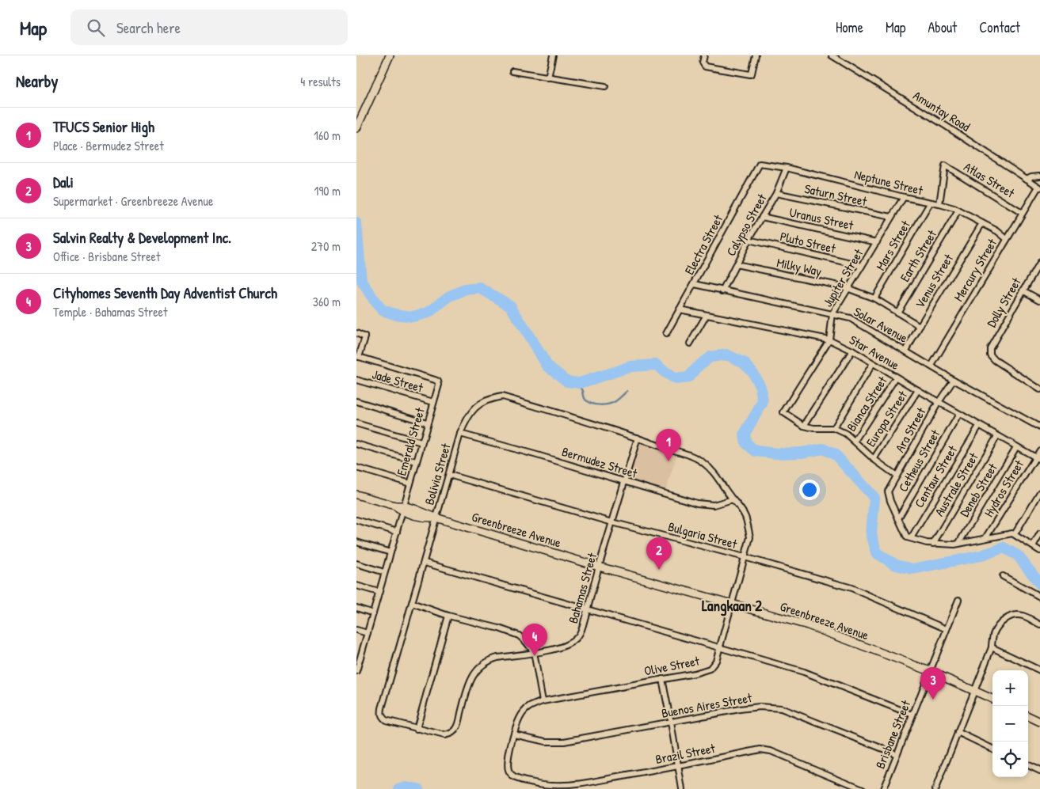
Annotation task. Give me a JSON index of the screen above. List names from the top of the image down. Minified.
{"streets":{"street":["Amuntay Road","Atlas Street","Neptune Street","Saturn Street","Uranus Street","Calypso Street","Pluto Street","Electra Street","Mars Street","Earth Street","Milky Way","Mercury Street","Jupiter Street","Venus Street","Dolly Street","Solar Avenue","Star Avenue","Jade Street","Bianca Street","Europa Street","Ara Street","Emerald Street","Cetheus Street","Bermudez Street","Bolivia Street","Centaur Street","Australe Street","Hydros Street","Deneb Street","Greenbreeze Avenue","Bulgaria Street","Bahamas Street","Olive Street","Buenos Aires Street","Brisbane Street","Brazil Street"]},"crossings":[["Amuntay Road","Mercury Street"],["Atlas Street","Neptune Street"],["Atlas Street","Mercury Street"],["Neptune Street","Calypso Street"],["Neptune Street","Electra Street"],["Neptune Street","Mars Street"],["Neptune Street","Earth Street"],["Neptune Street","Mercury Street"],["Neptune Street","Jupiter Street"],["Neptune Street","Venus Street"],["Saturn Street","Calypso Street"],["Saturn Street","Jupiter Street"],["Uranus Street","Calypso Street"],["Uranus Street","Jupiter Street"],["Calypso Street","Pluto Street"],["Calypso Street","Milky Way"],["Calypso Street","Solar Avenue"],["Pluto Street","Jupiter Street"],["Electra Street","Solar Avenue"],["Electra Street","Star Avenue"],["Mars Street","Milky Way"],["Earth Street","Milky Way"],["Milky Way","Jupiter Street"],["Milky Way","Venus Street"],["Mercury Street","Solar Avenue"],["Jupiter Street","Solar Avenue"],["Jupiter Street","Star Avenue"],["Venus Street","Solar Avenue"],["Solar Avenue","Ara Street"],["Star Avenue","Bianca Street"],["Star Avenue","Europa Street"],["Star Avenue","Ara Street"],["Star Avenue","Cetheus Street"],["Star Avenue","Centaur Street"],["Star Avenue","Australe Street"],["Star Avenue","Hydros Street"],["Star Avenue","Deneb Street"],["Jade Street","Emerald Street"],["Ara Street","Cetheus Street"],["Emerald Street","Greenbreeze Avenue"],["Bermudez Street","Bolivia Street"],["Bermudez Street","Bahamas Street"],["Bermudez Street","Olive Street"],["Bolivia Street","Greenbreeze Avenue"],["Bolivia Street","Bulgaria Street"],["Bolivia Street","Bahamas Street"],["Bolivia Street","Olive Street"],["Greenbreeze Avenue","Bahamas Street"],["Greenbreeze Avenue","Olive Street"],["Greenbreeze Avenue","Brisbane Street"],["Bulgaria Street","Bahamas Street"],["Bulgaria Street","Olive Street"],["Bulgaria Street","Brisbane Street"],["Olive Street","Buenos Aires Street"],["Olive Street","Brazil Street"],["Buenos Aires Street","Brisbane Street"]],"districts":["Langkaan 2"],"page":{"header":"Map","search":"Search here","nav":["Home","Map","About","Contact"],"heading":["Nearby","4 results"],"list":[{"mark":"1","name":"TFUCS Senior High","note":"Place · Bermudez Street","value":"160 m"},{"mark":"2","name":"Dali","note":"Supermarket · Greenbreeze Avenue","value":"190 m"},{"mark":"3","name":"Salvin Realty & Development Inc.","note":"Office · Brisbane Street","value":"270 m"},{"mark":"4","name":"Cityhomes Seventh Day Adventist Church","note":"Temple · Bahamas Street","value":"360 m"}],"pins":["1","2","4","3"],"map_buttons":["+","−"]}}
